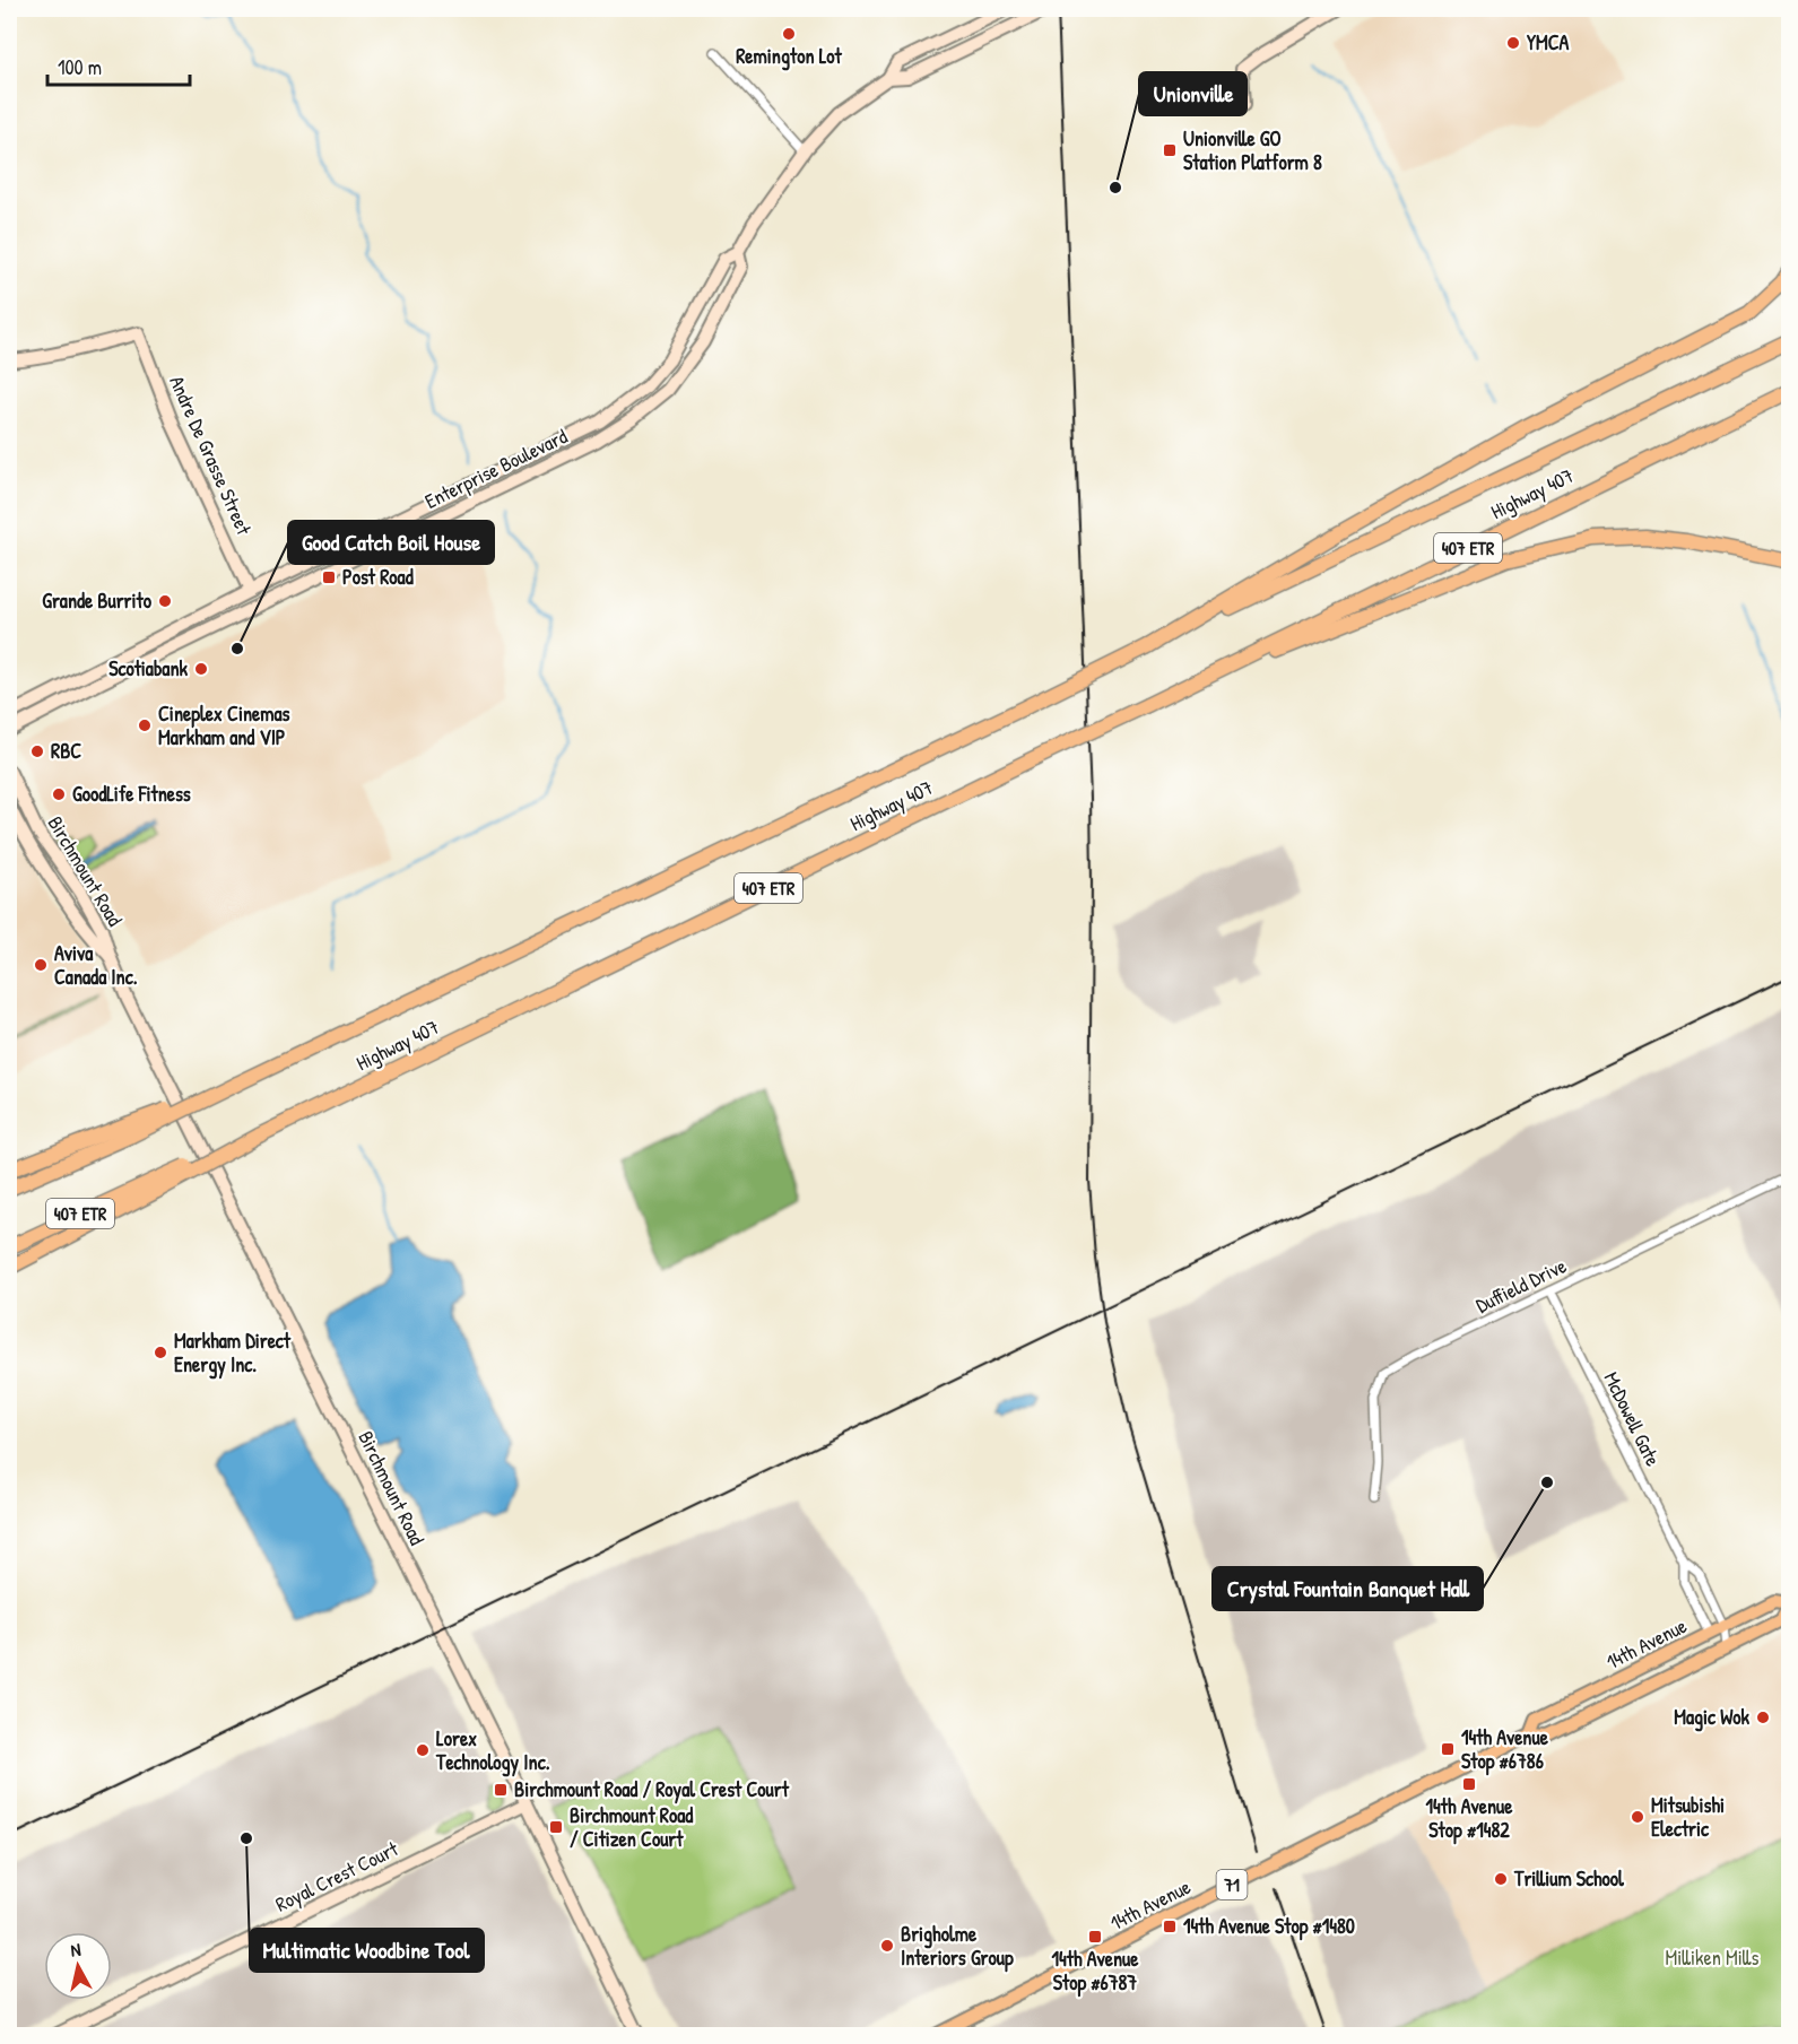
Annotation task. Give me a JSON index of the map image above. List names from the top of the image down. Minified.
{"streets":{"highway":["Highway 407","407 ETR"],"main road":["Andre De Grasse Street","Enterprise Boulevard","Birchmount Road","14th Avenue","Royal Crest Court","71"],"street":["Duffield Drive","McDowell Gate"]},"crossings":[["Andre De Grasse Street","Enterprise Boulevard"],["Birchmount Road","Royal Crest Court"],["Duffield Drive","McDowell Gate"],["McDowell Gate","14th Avenue"]],"parks":["Milliken Mills"],"places":{"other":["Remington Lot","YMCA","Unionville","Grande Burrito","Good Catch Boil House","Scotiabank","Cineplex Cinemas Markham and VIP","RBC","GoodLife Fitness","Aviva Canada Inc.","Markham Direct Energy Inc.","Crystal Fountain Banquet Hall","Magic Wok","Lorex Technology Inc.","Mitsubishi Electric","Multimatic Woodbine Tool","Trillium School","Brigholme Interiors Group"],"transit":["Unionville GO Station Platform 8","Post Road","14th Avenue Stop #6786","14th Avenue Stop #1482","Birchmount Road / Royal Crest Court","Birchmount Road / Citizen Court","14th Avenue Stop #1480","14th Avenue Stop #6787"]},"scale_bar":"100 m","north":"top"}
